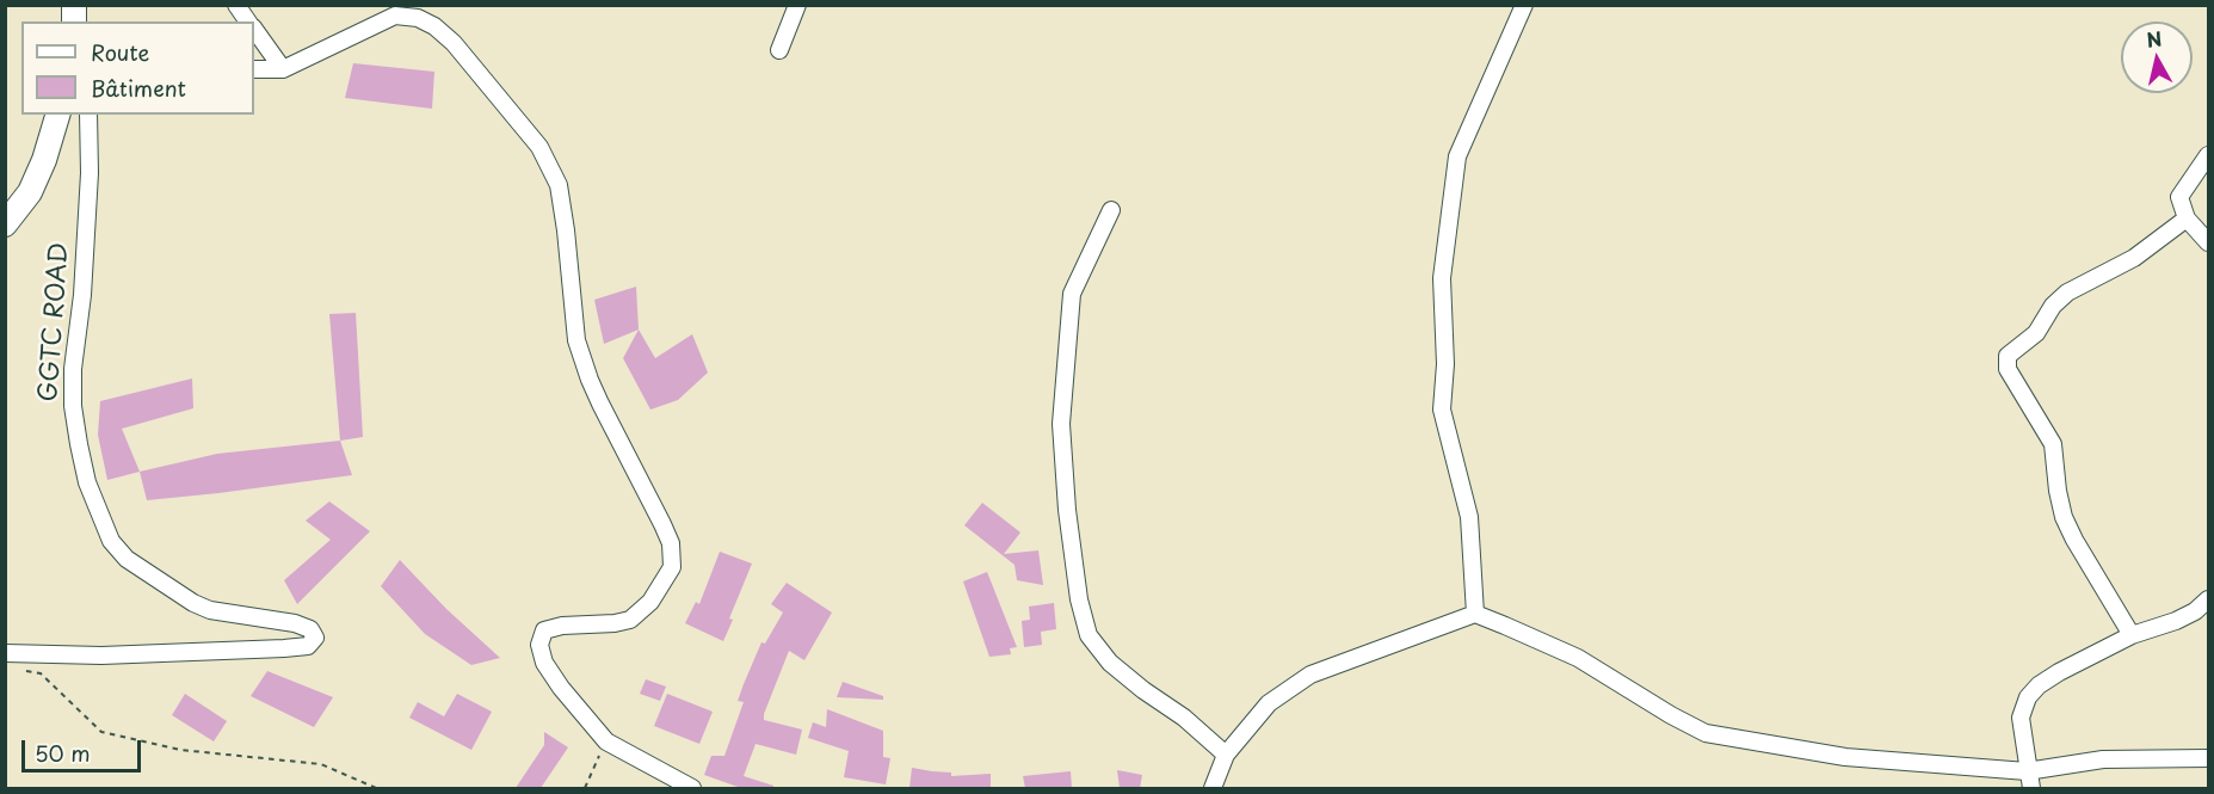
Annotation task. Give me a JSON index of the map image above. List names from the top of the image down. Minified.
{"streets":{"street":["GGTC ROAD"]},"legend":["Route","Bâtiment"],"scale_bar":"50 m","north":"top"}
